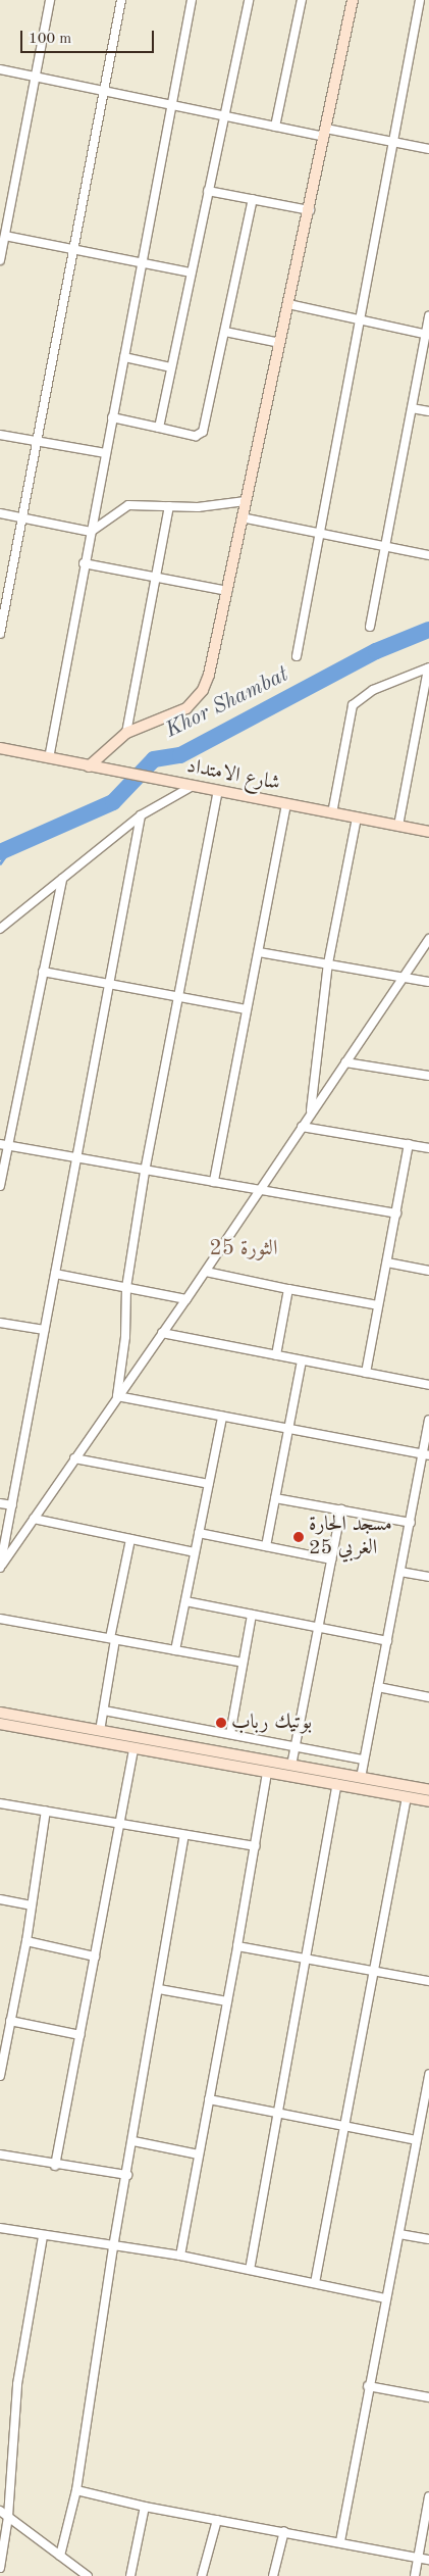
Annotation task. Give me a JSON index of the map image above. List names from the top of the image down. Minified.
{"streets":{"street":["شارع الامتداد"]},"districts":["الثورة 25"],"water":["Khor Shambat"],"places":["مسجد الحارة 25 الغربي","بوتيك رباب"],"scale_bar":"100 m"}
